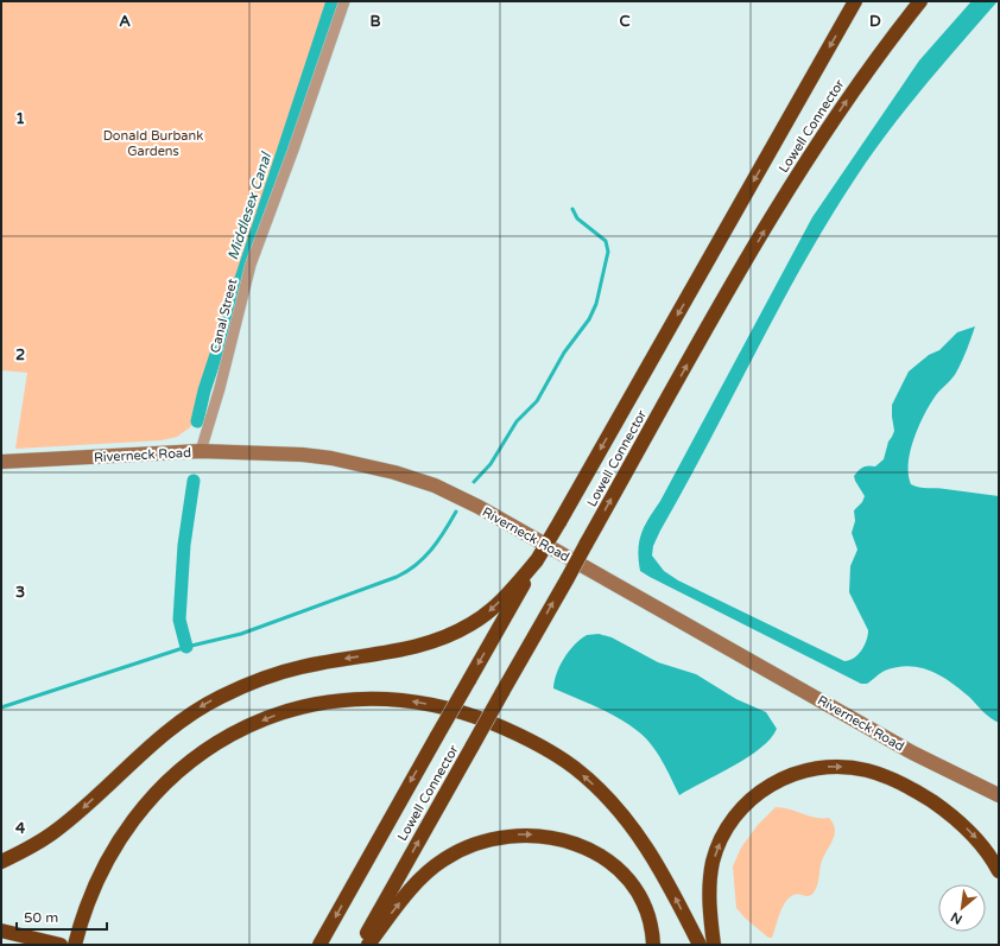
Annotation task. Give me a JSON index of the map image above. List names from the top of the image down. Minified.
{"streets":{"highway":["Lowell Connector"],"main road":["Riverneck Road"],"street":["Canal Street"]},"crossings":[["Canal Street","Riverneck Road"]],"water":["Middlesex Canal"],"parks":["Donald Burbank Gardens"],"scale_bar":"50 m","north":"bottom left","grid":{"columns":["A","B","C","D"],"rows":["1","2","3","4"]}}
